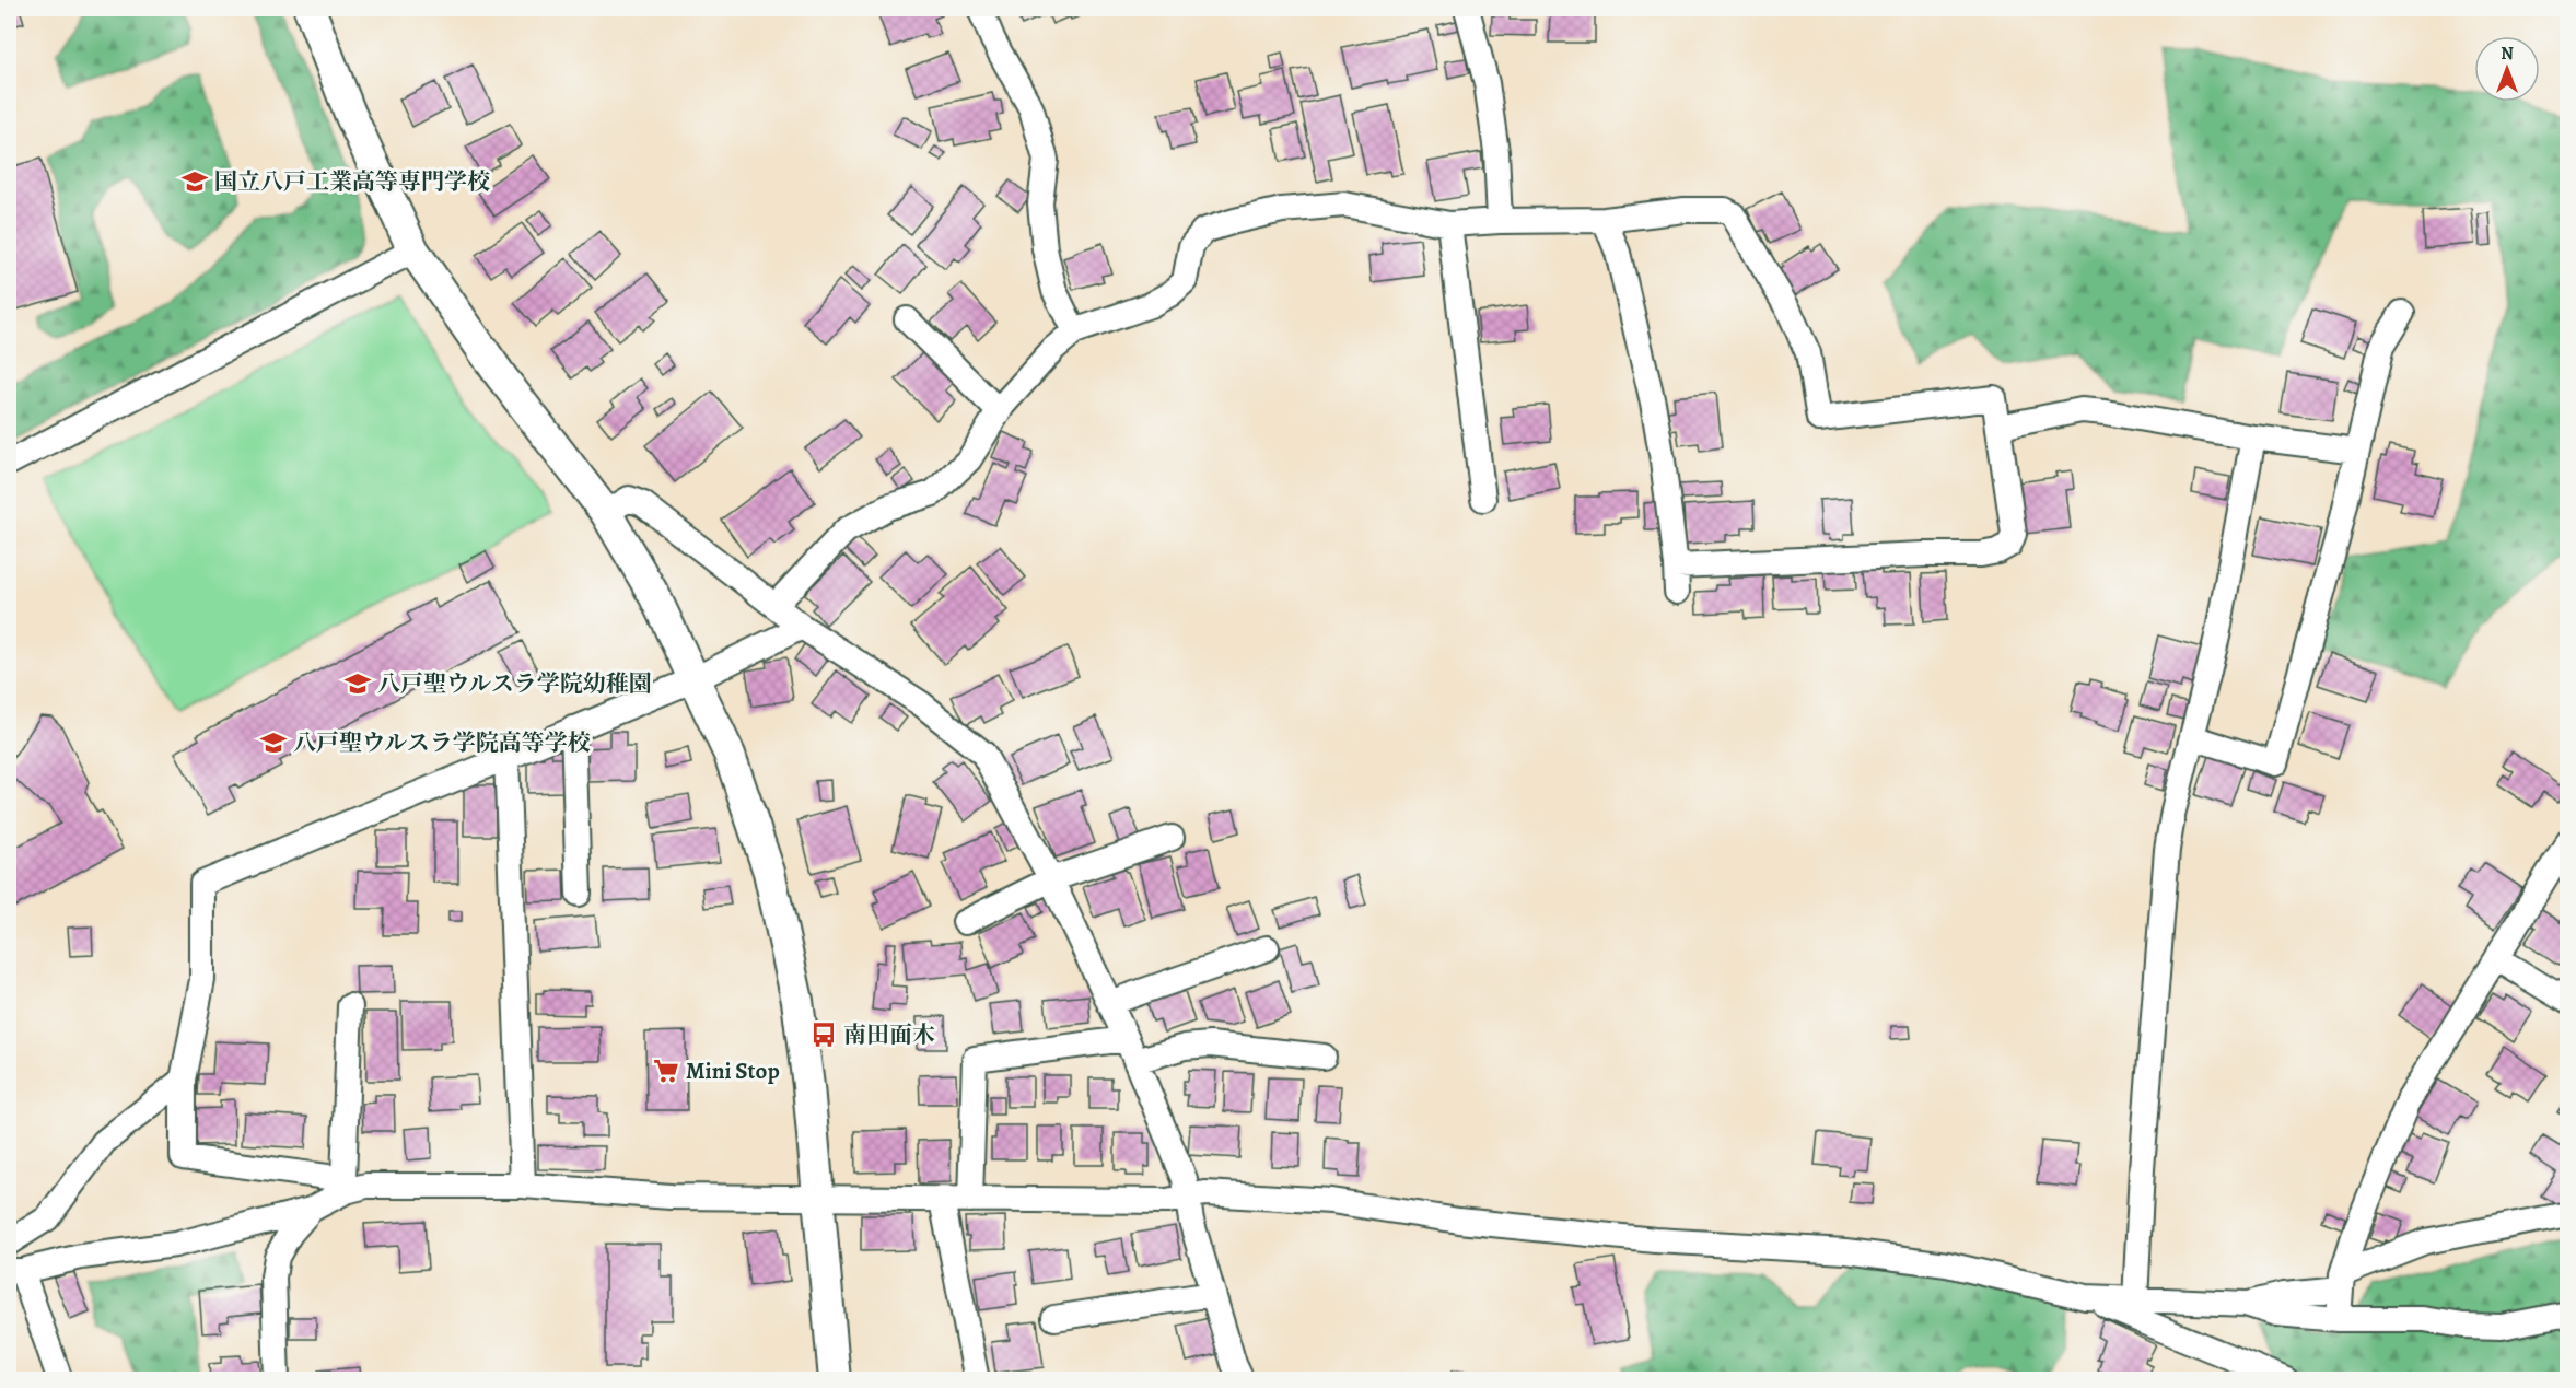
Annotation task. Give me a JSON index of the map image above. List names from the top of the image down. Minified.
{"places":{"school or university":["国立八戸工業高等専門学校","八戸聖ウルスラ学院幼稚園","八戸聖ウルスラ学院高等学校"],"bus stop":["南田面木"],"supermarket":["Mini Stop"]},"north":"top"}
